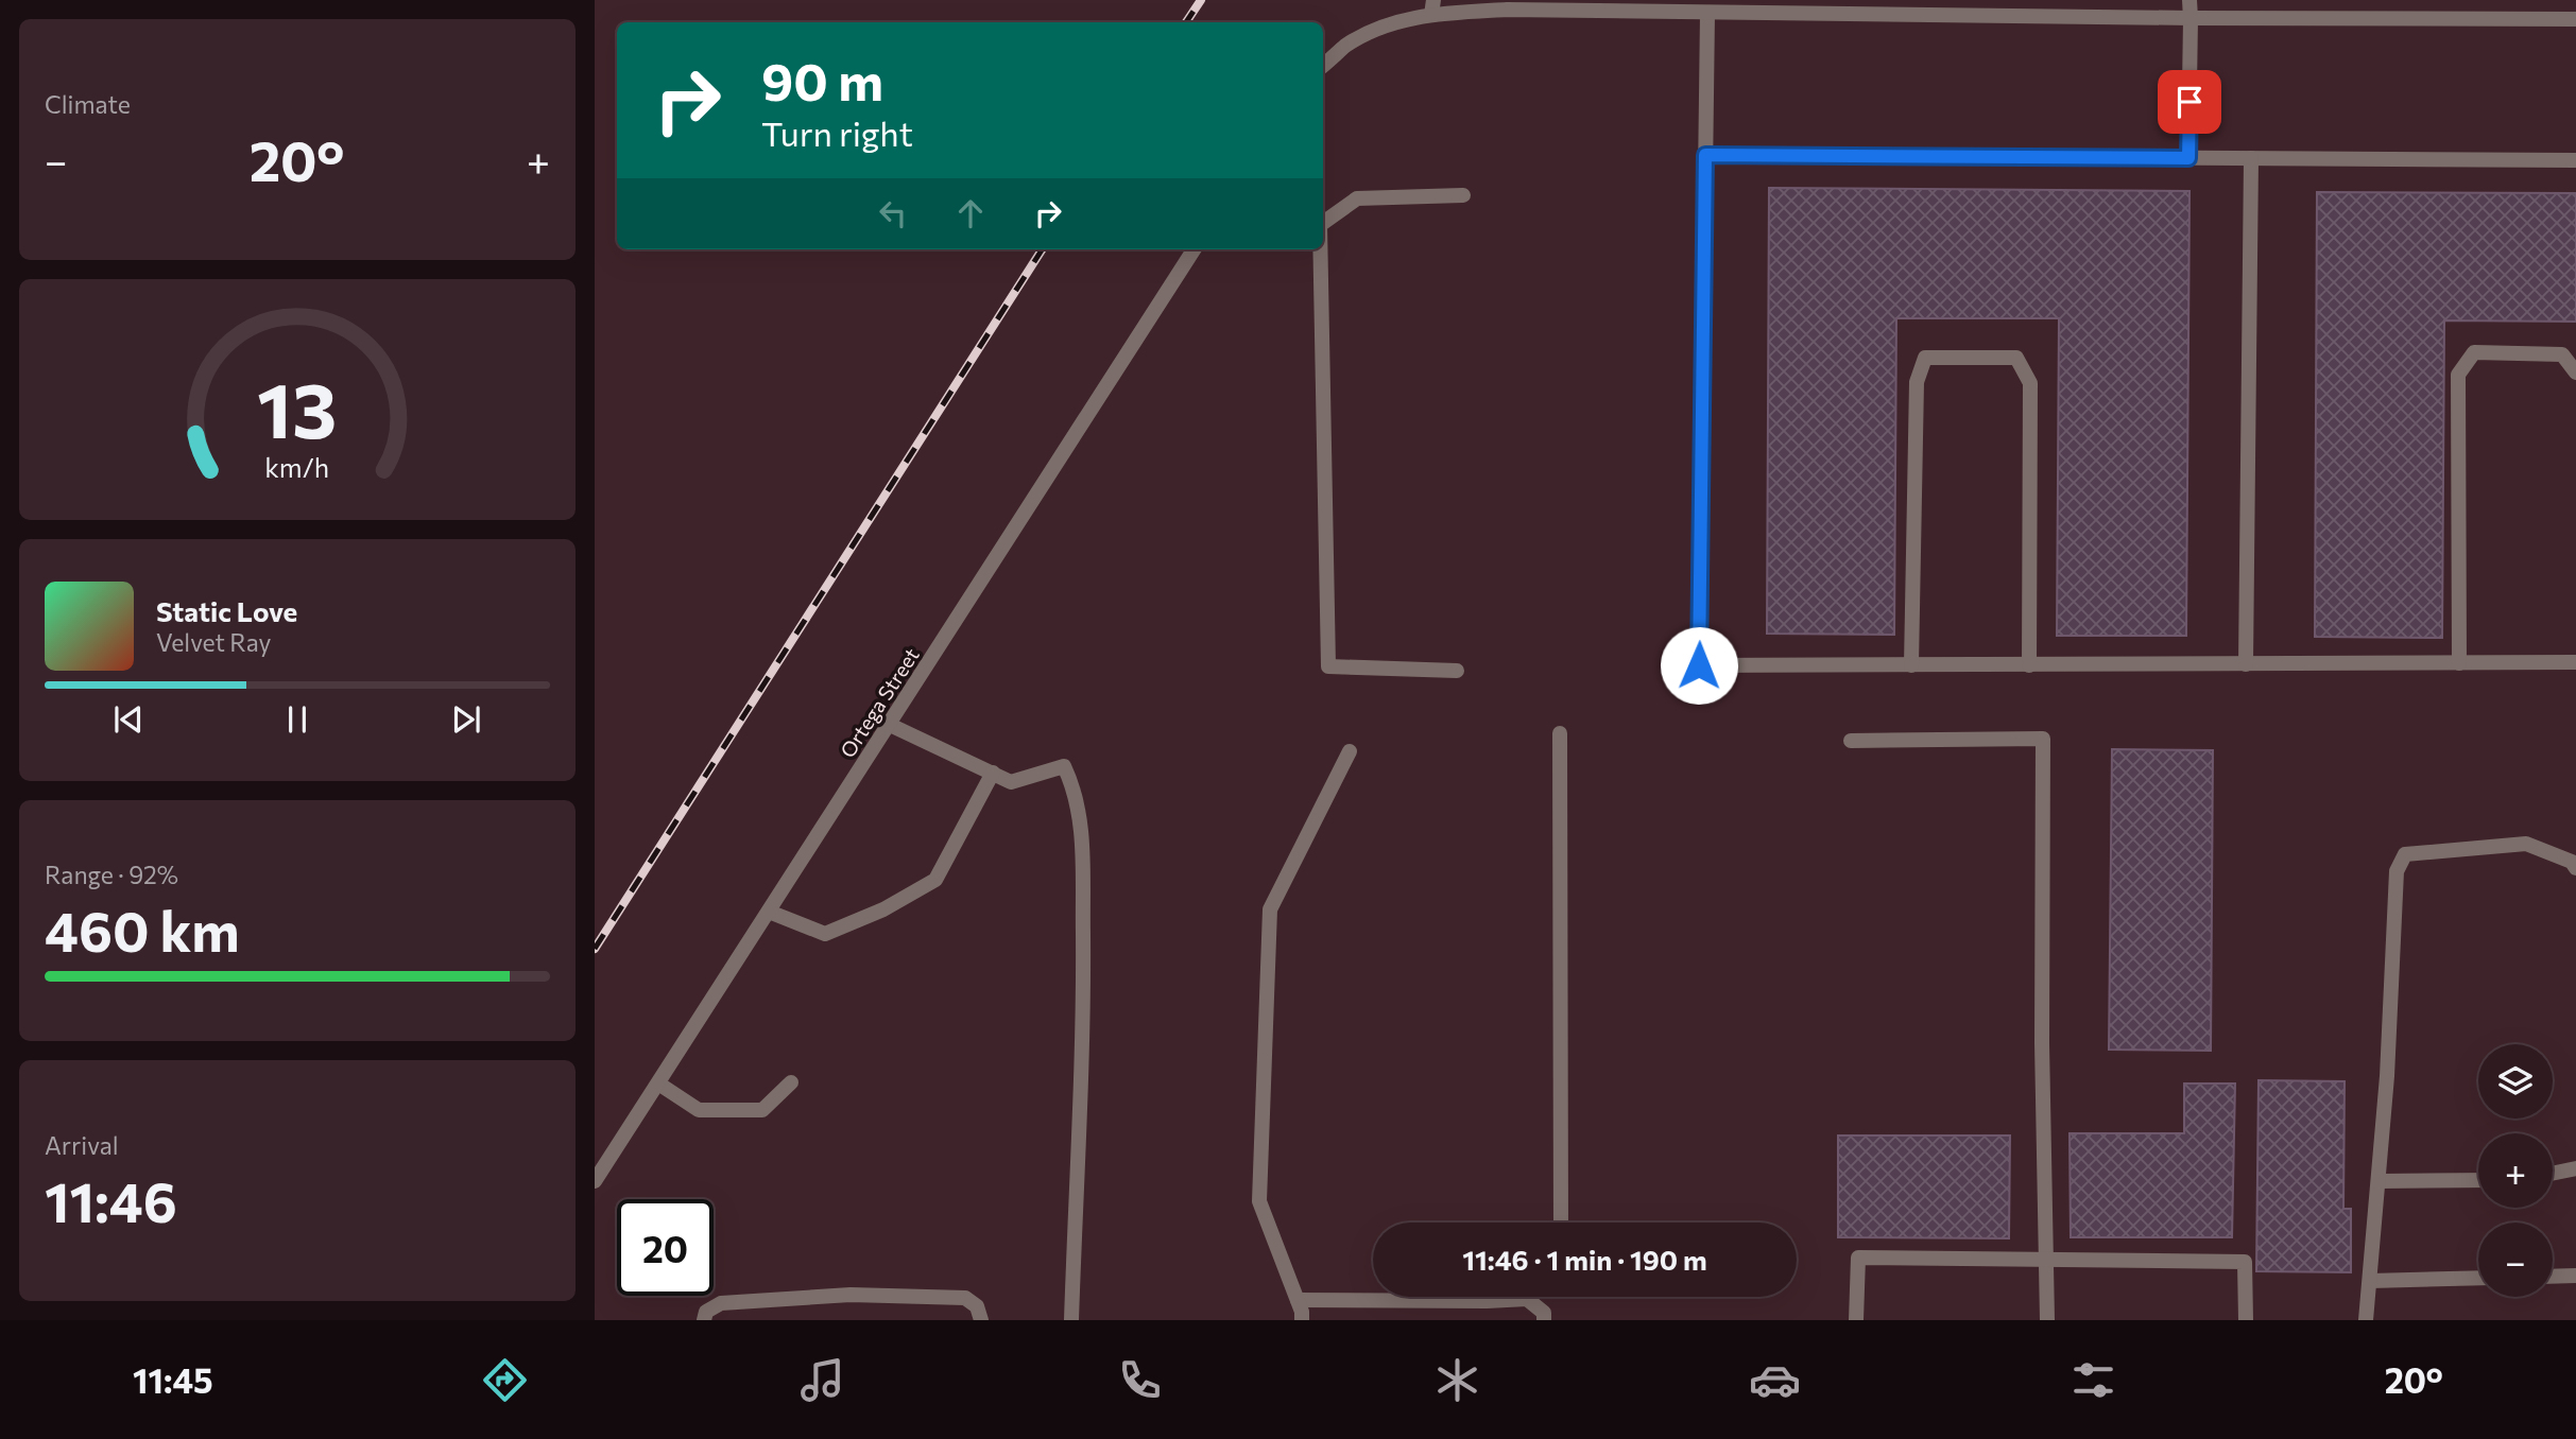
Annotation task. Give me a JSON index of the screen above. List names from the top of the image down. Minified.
{"streets":{"street":["Ortega Street"]},"page":{"tile":["Climate",["Range · 92%","460 km"],["Arrival","11:46"]],"turn":["90 m","Turn right"],"heat":["−","20°","+"],"song":["Static Love","Velvet Ray"],"map_buttons":["+","−"],"limit":"20","trip":"11:46 · 1 min · 190 m","tabs":["11:45","20°"],"gauge":["13","km/h"]}}
